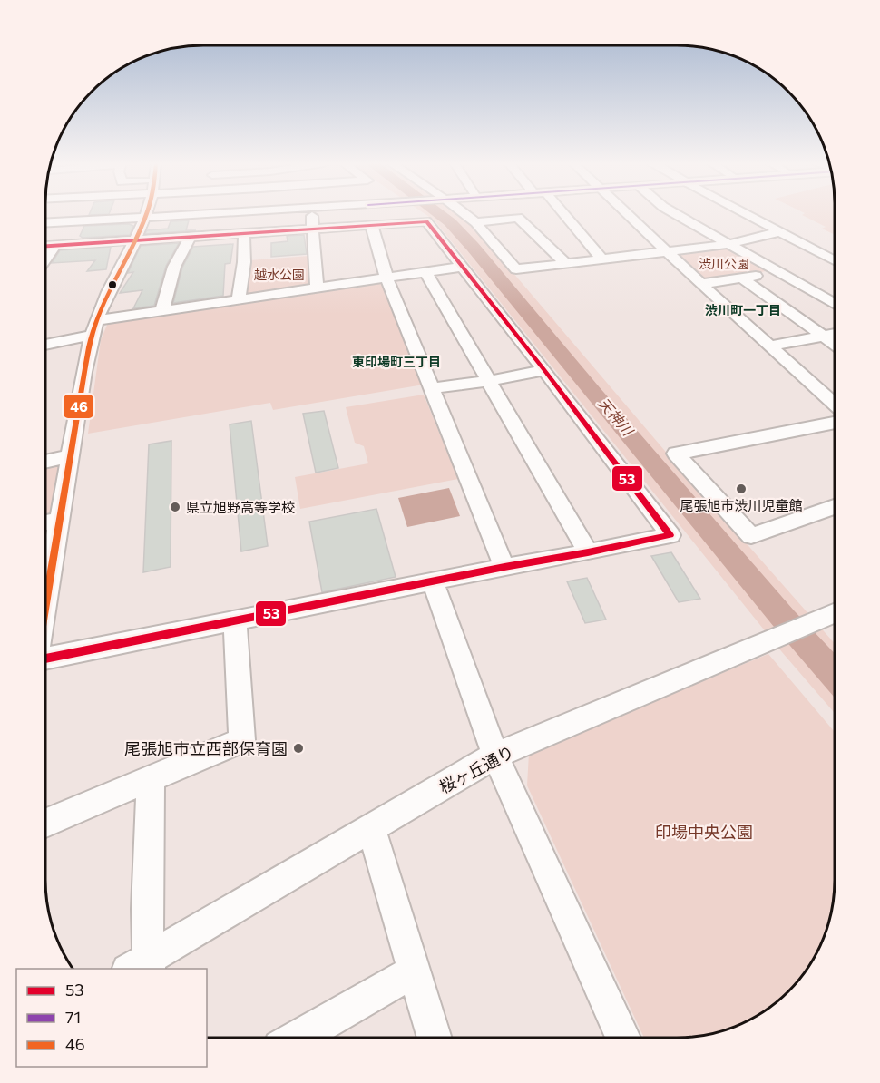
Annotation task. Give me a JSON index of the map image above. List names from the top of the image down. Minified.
{"streets":{"street":["桜ヶ丘通り"]},"districts":["渋川町一丁目","東印場町三丁目"],"water":["天神川"],"parks":["渋川公園","越水公園","印場中央公園"],"places":["尾張旭市渋川児童館","県立旭野高等学校","尾張旭市立西部保育園"],"lines":["transit line 46","transit line 53"],"legend":["53","71","46"]}
